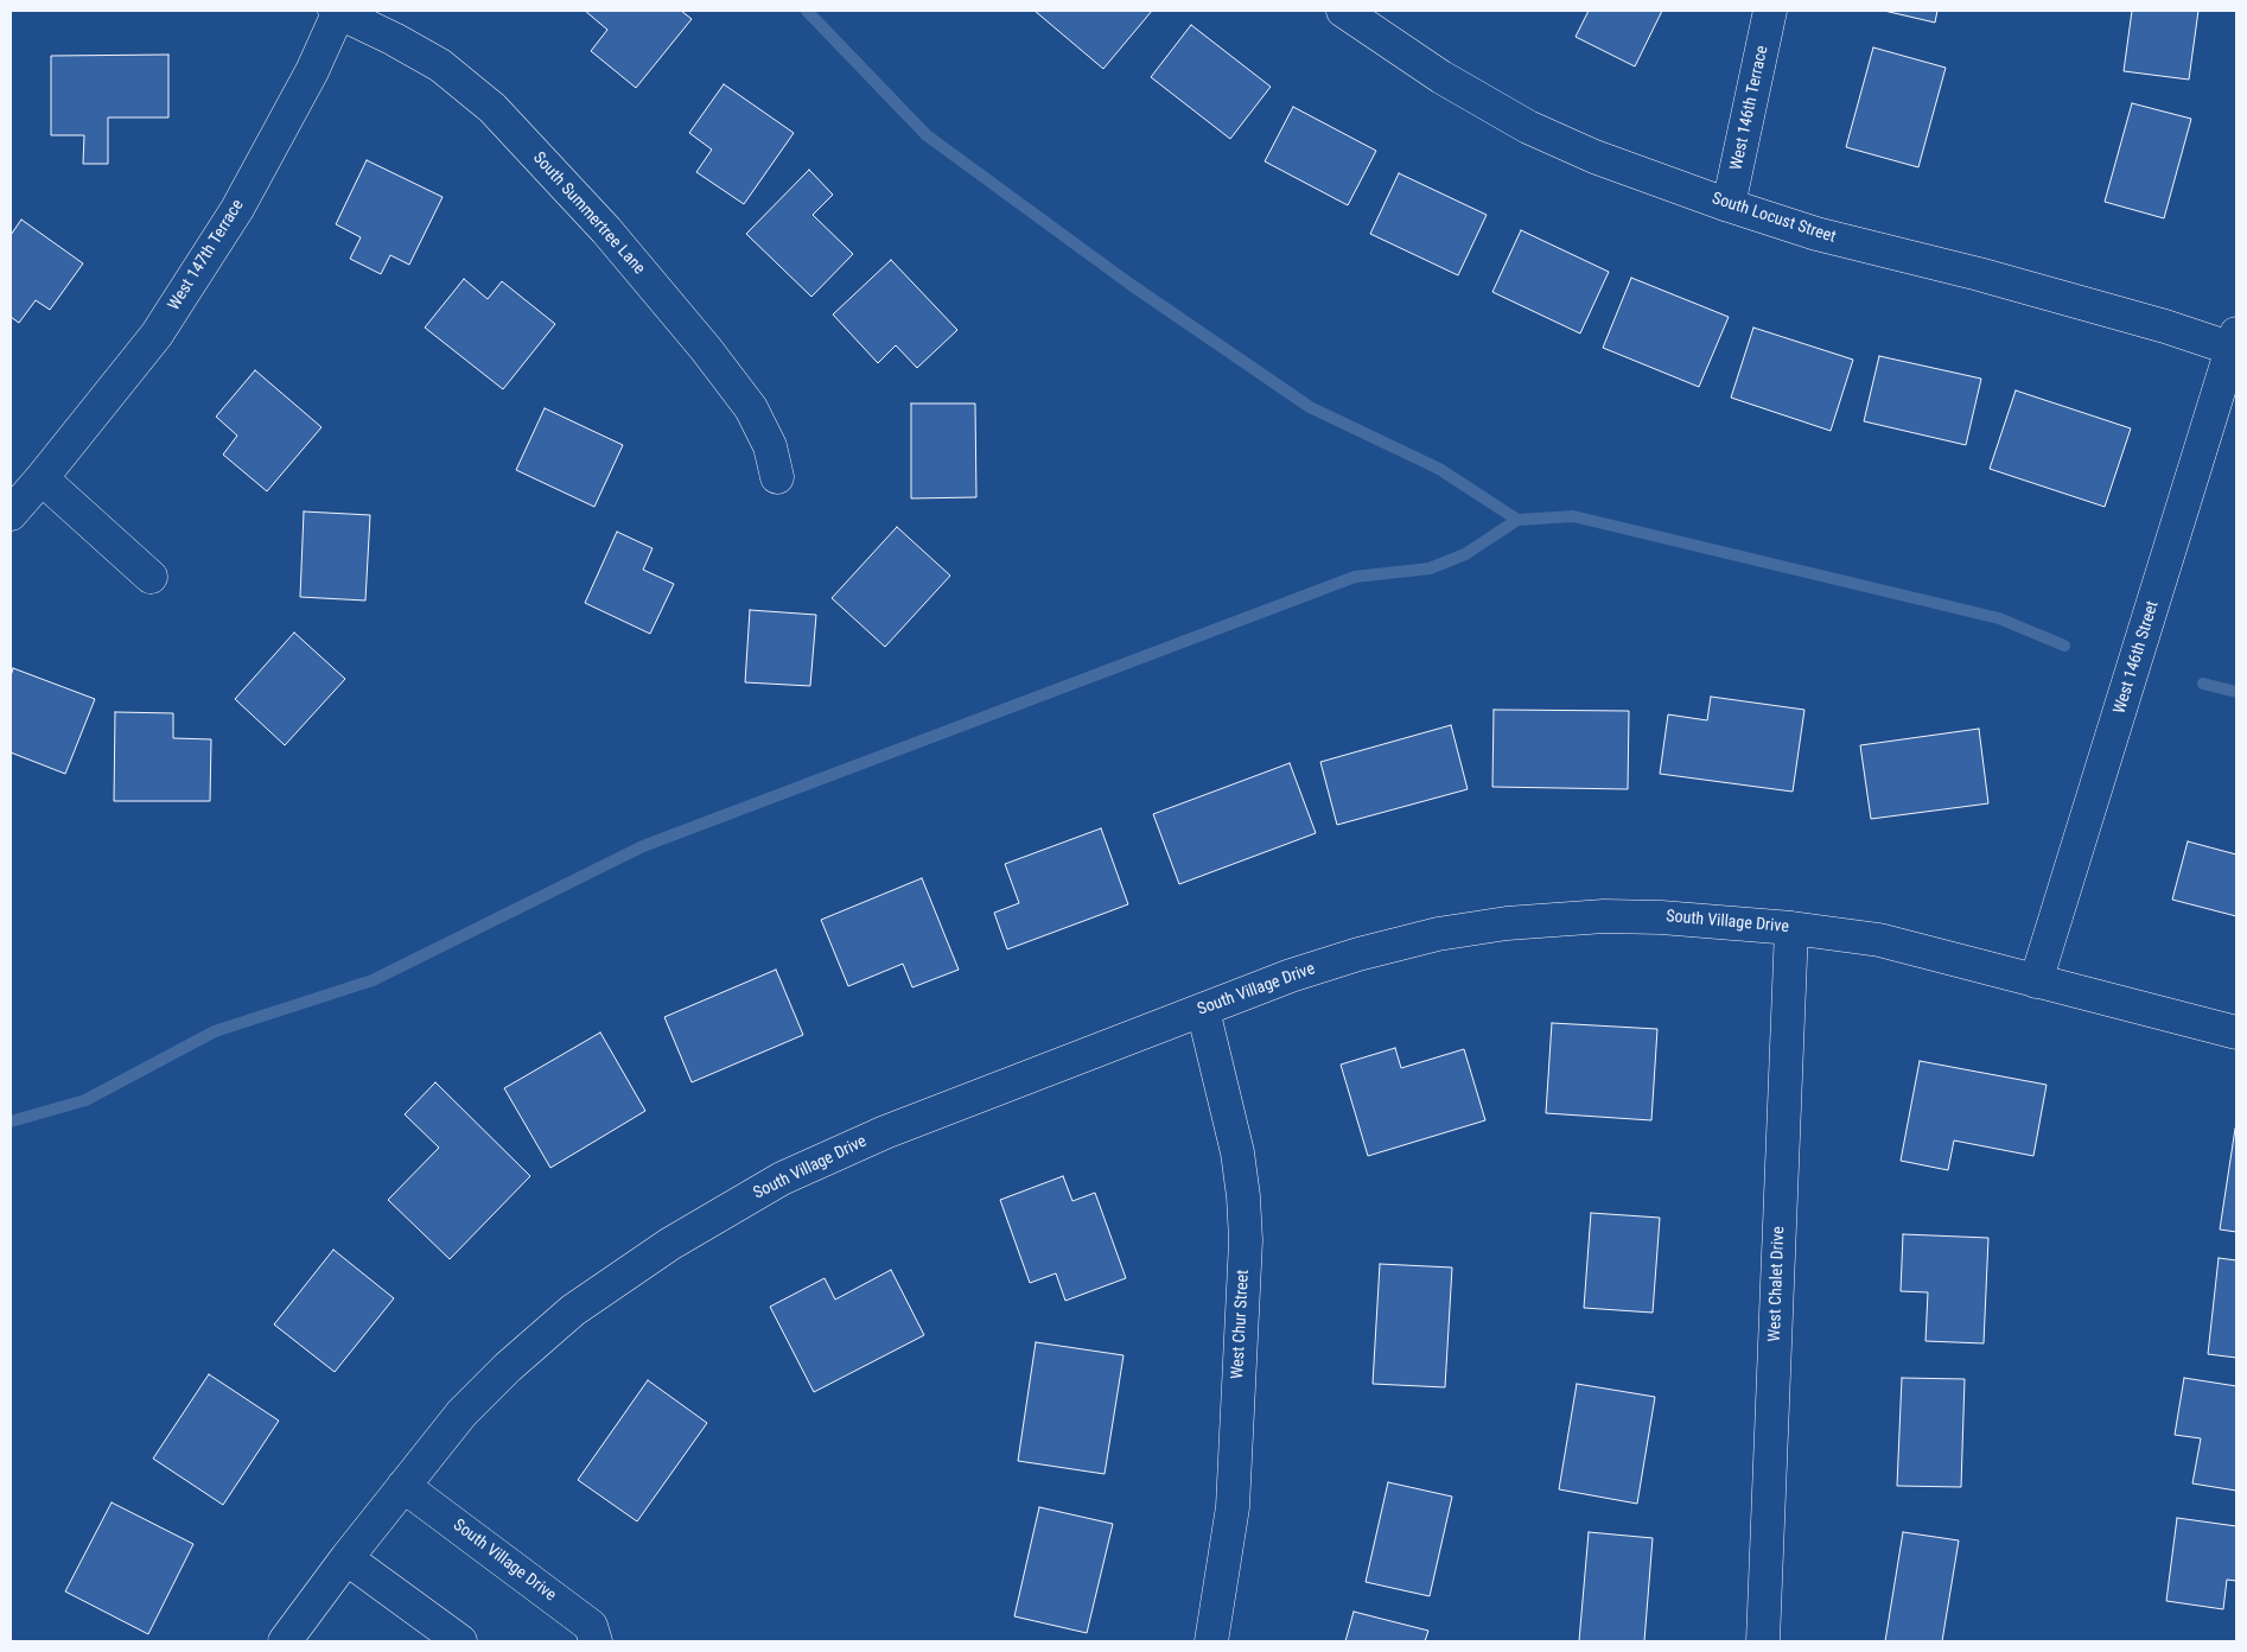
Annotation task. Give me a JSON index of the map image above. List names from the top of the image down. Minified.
{"streets":{"street":["West 146th Terrace","South Summertree Lane","South Locust Street","West 147th Terrace","West 146th Street","South Village Drive","West Chalet Drive","West Chur Street"]},"crossings":[["West 146th Terrace","South Locust Street"],["South Summertree Lane","West 147th Terrace"],["South Locust Street","West 146th Street"],["West 146th Street","South Village Drive"],["South Village Drive","West Chalet Drive"],["South Village Drive","West Chur Street"]]}
